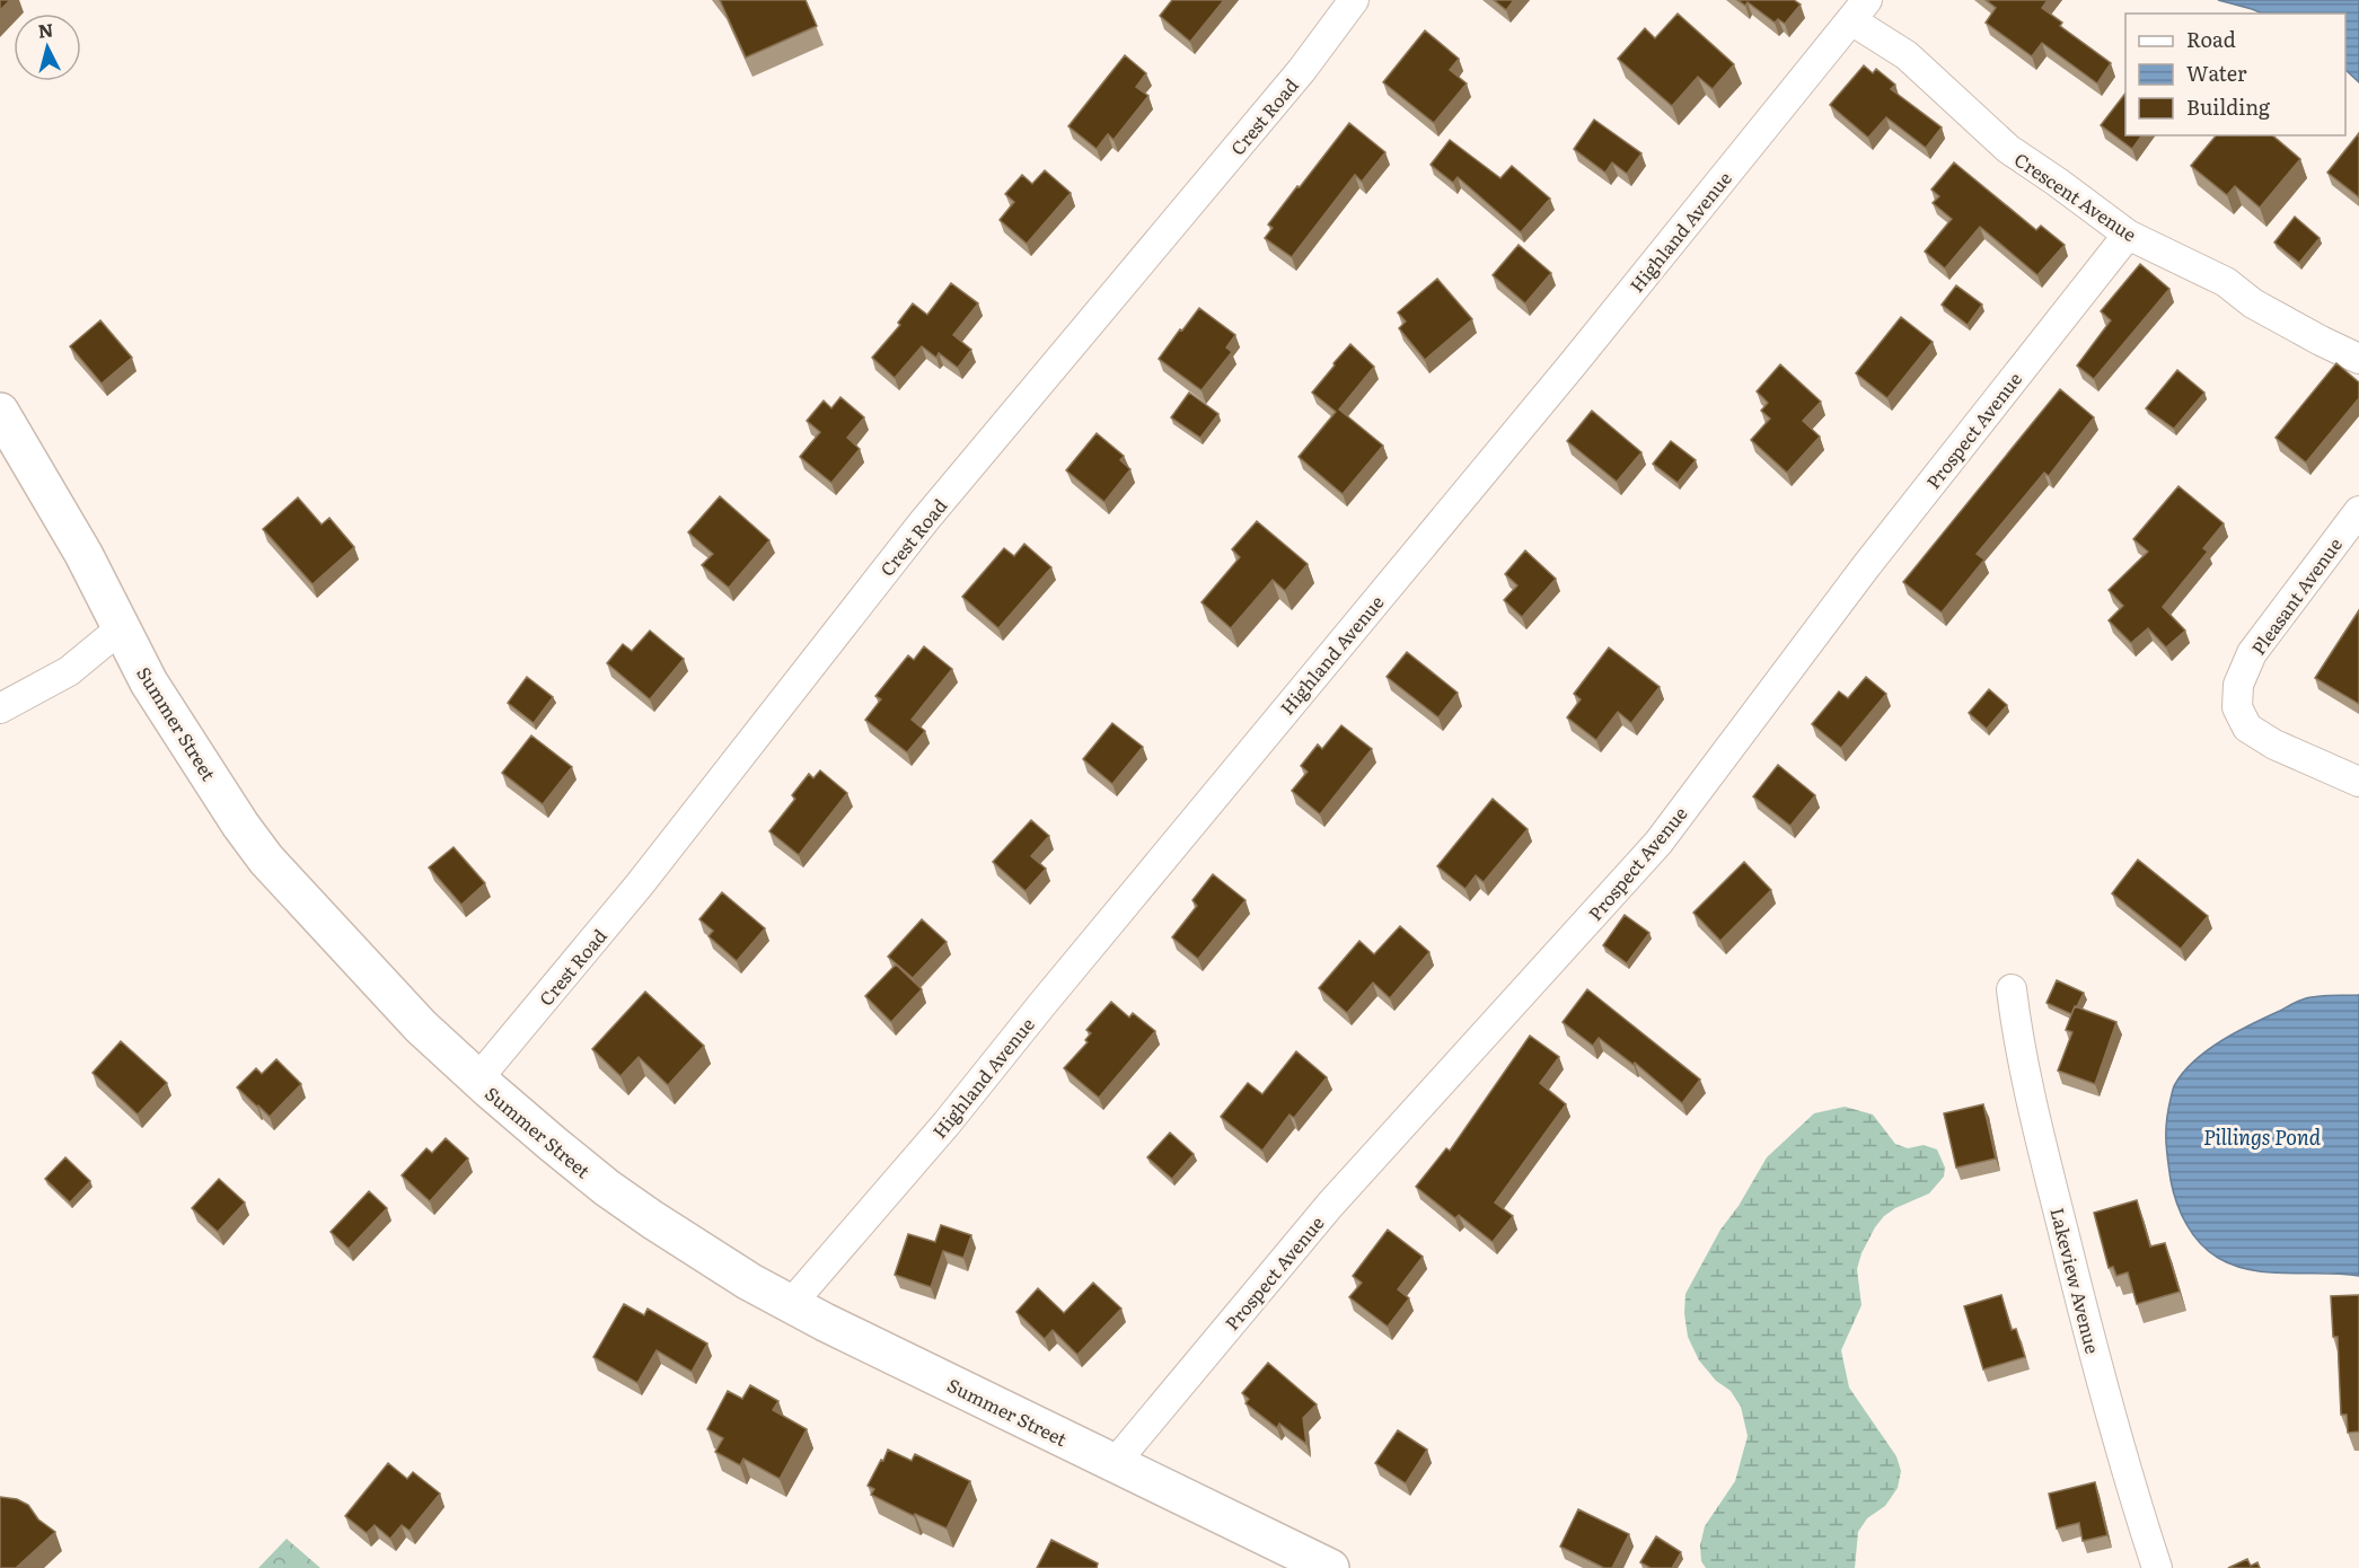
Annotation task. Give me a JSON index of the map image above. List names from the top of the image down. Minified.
{"streets":{"main road":["Summer Street"],"street":["Crest Road","Crescent Avenue","Highland Avenue","Prospect Avenue","Pleasant Avenue","Lakeview Avenue"]},"crossings":[["Crest Road","Summer Street"],["Crescent Avenue","Highland Avenue"],["Crescent Avenue","Prospect Avenue"],["Highland Avenue","Summer Street"],["Prospect Avenue","Summer Street"]],"water":["Pillings Pond"],"legend":["Road","Water","Building"],"north":"top"}
